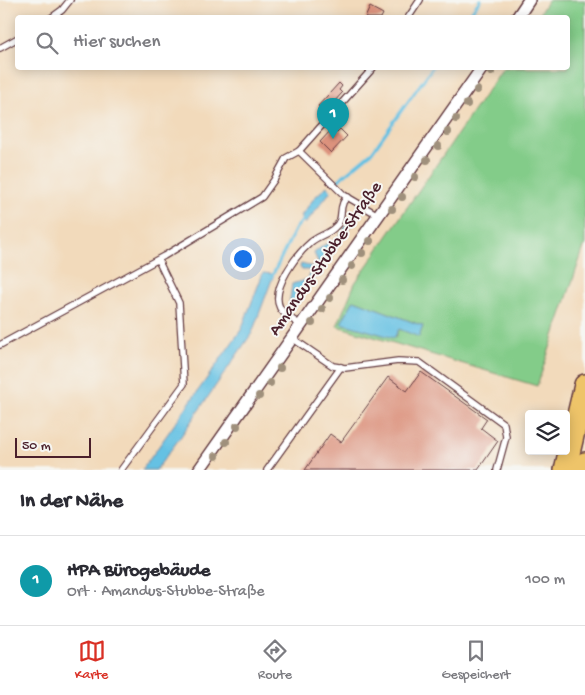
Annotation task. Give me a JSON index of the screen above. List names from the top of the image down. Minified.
{"streets":{"street":["Amandus-Stubbe-Straße"]},"scale_bar":"50 m","page":{"search":"Hier suchen","pins":"1","scale":"50 m","heading":"In der Nähe","list":[{"mark":"1","name":"HPA Bürogebäude","note":"Ort · Amandus-Stubbe-Straße","value":"100 m"}],"nav":["Karte","Route","Gespeichert"]}}
